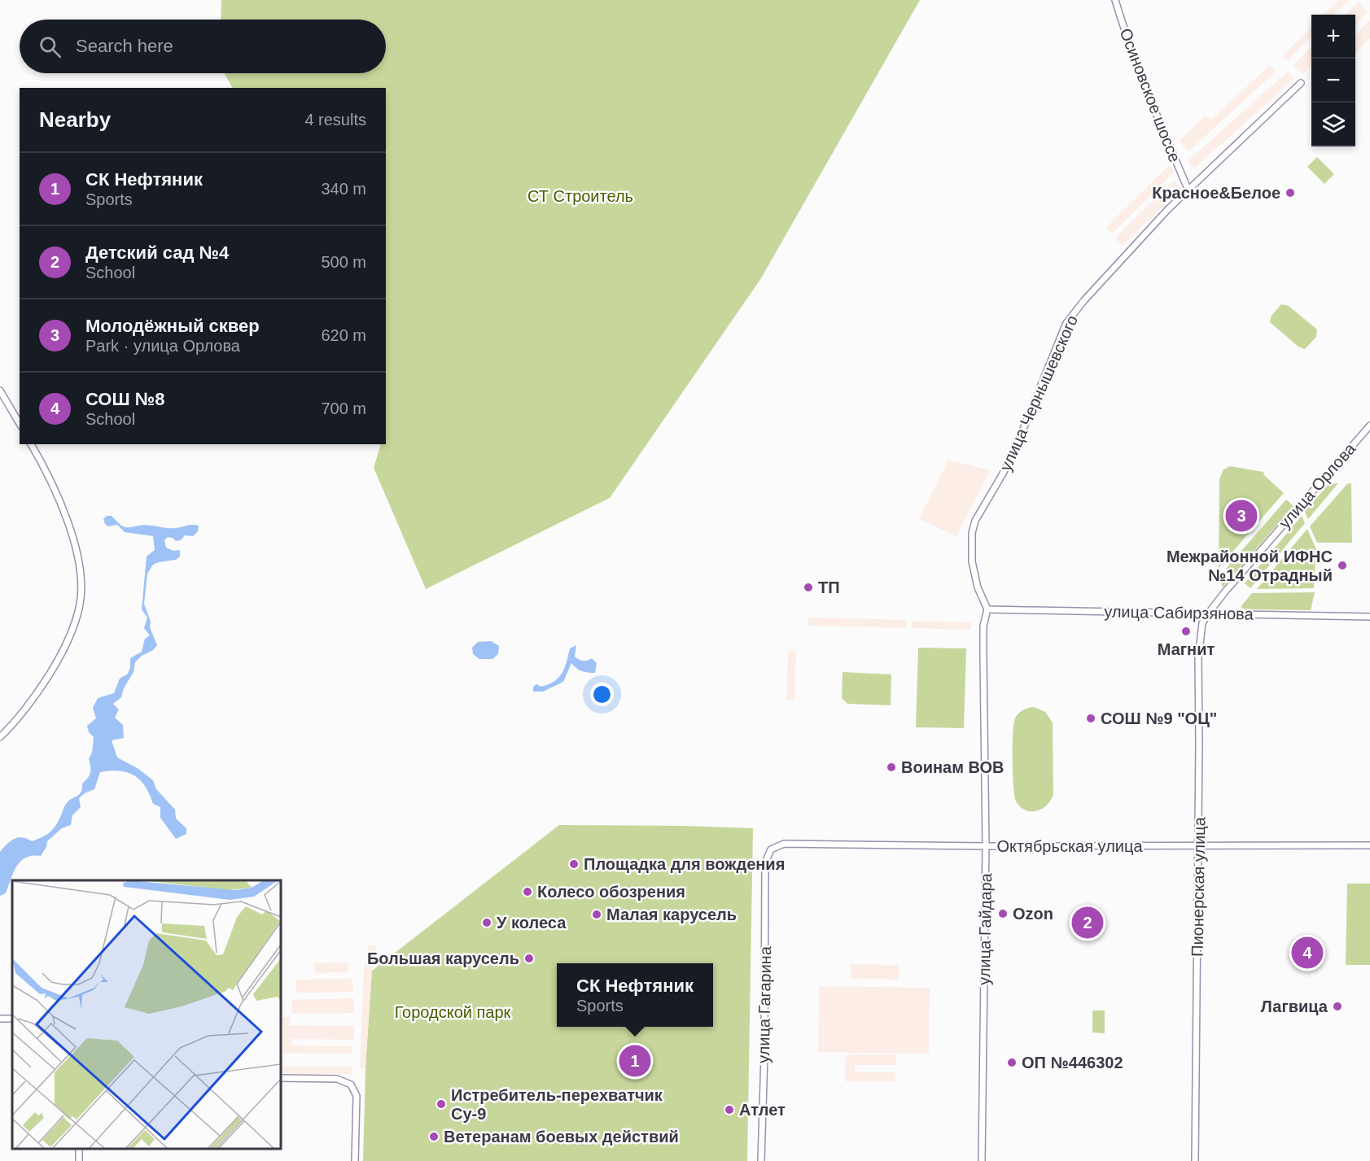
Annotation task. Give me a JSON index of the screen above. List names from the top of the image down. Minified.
{"streets":{"street":["Осиновское шоссе","улица Чернышевского","улица Орлова","улица Сабирзянова","Октябрьская улица","Пионерская улица","улица Гайдара","улица Гагарина"]},"crossings":[["Осиновское шоссе","улица Чернышевского"],["улица Чернышевского","улица Сабирзянова"],["улица Чернышевского","улица Гайдара"],["улица Орлова","улица Сабирзянова"],["улица Орлова","Пионерская улица"],["улица Сабирзянова","Пионерская улица"],["улица Сабирзянова","улица Гайдара"],["Октябрьская улица","Пионерская улица"],["Октябрьская улица","улица Гайдара"],["Октябрьская улица","улица Гагарина"]],"parks":["СТ Строитель","Городской парк"],"places":["Красное&Белое","Межрайонной ИФНС №14 Отрадный","ТП","Магнит","СОШ №9 \"ОЦ\"","Воинам ВОВ","Площадка для вождения","Колесо обозрения","Ozon","Малая карусель","У колеса","Большая карусель","Лагвица","ОП №446302","Истребитель-перехватчик Су-9","Атлет","Ветеранам боевых действий"],"page":{"map_buttons":["+","−"],"search":"Search here","heading":["Nearby","4 results"],"list":[{"mark":"1","name":"СК Нефтяник","note":"Sports","value":"340 m"},{"mark":"2","name":"Детский сад №4","note":"School","value":"500 m"},{"mark":"3","name":"Молодёжный сквер","note":"Park · улица Орлова","value":"620 m"},{"mark":"4","name":"СОШ №8","note":"School","value":"700 m"}],"pins":["3","2","4","1"],"popup":["СК Нефтяник","Sports"]}}
